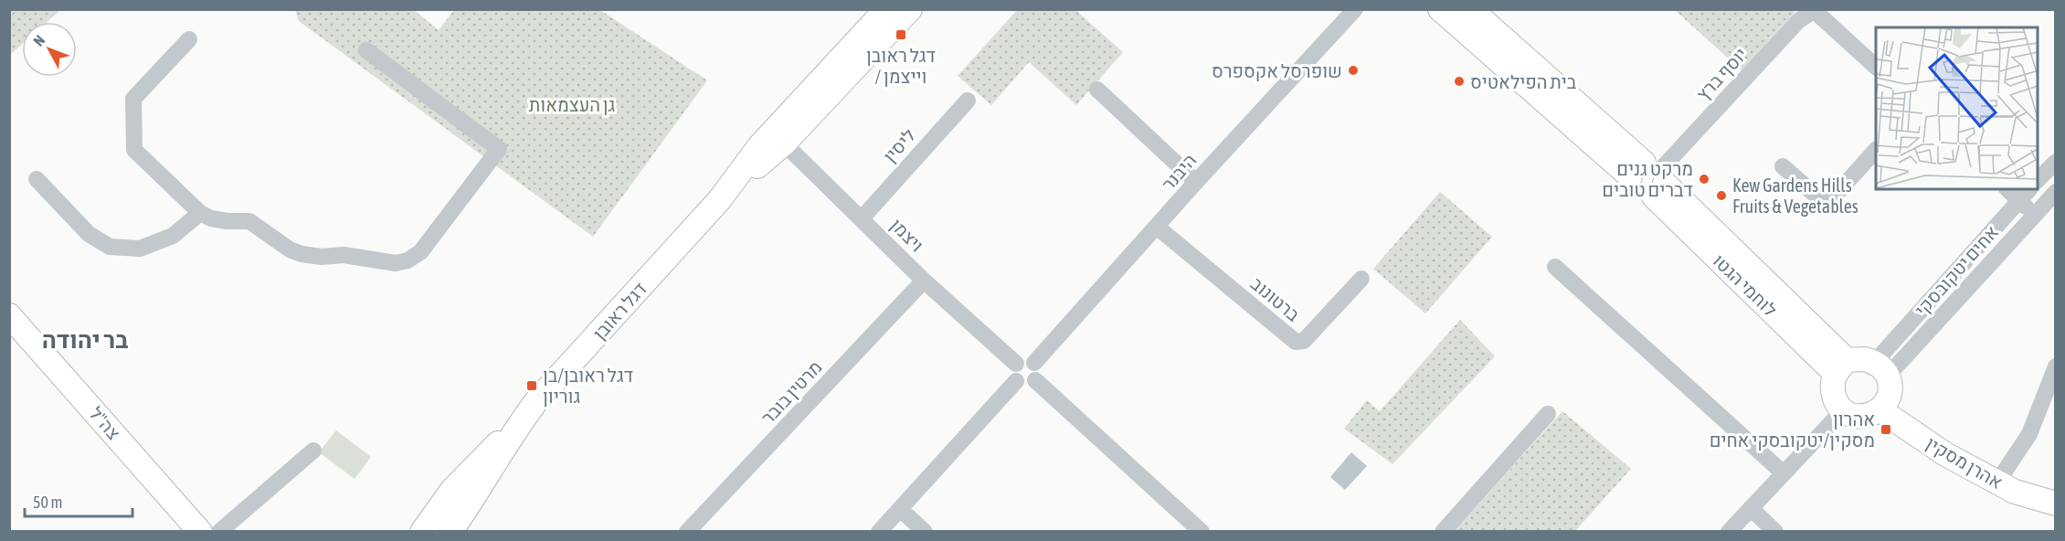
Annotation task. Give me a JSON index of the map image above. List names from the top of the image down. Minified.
{"streets":{"street":["יוסף ברץ","ליסין","היבנר","ויצמן","אחים יטקובסקי","לוחמי הגטו","ברטונוב","דגל ראובן","מרטין בובר","צה\"ל","אהרן מסקין"]},"crossings":[["יוסף ברץ","לוחמי הגטו"],["ליסין","ויצמן"],["היבנר","ויצמן"],["היבנר","ברטונוב"],["ויצמן","דגל ראובן"],["ויצמן","מרטין בובר"],["אחים יטקובסקי","לוחמי הגטו"],["אחים יטקובסקי","אהרן מסקין"],["לוחמי הגטו","אהרן מסקין"]],"districts":["בר יהודה"],"parks":["גן העצמאות"],"places":{"transit":["דגל ראובן / וייצמן","דגל ראובן/בן גוריון","אהרון מסקין/יטקובסקי אחים"],"other":["שופרסל אקספרס","בית הפילאטיס","מרקט גנים דברים טובים","Kew Gardens Hills Fruits & Vegetables"]},"scale_bar":"50 m","north":"top left"}
